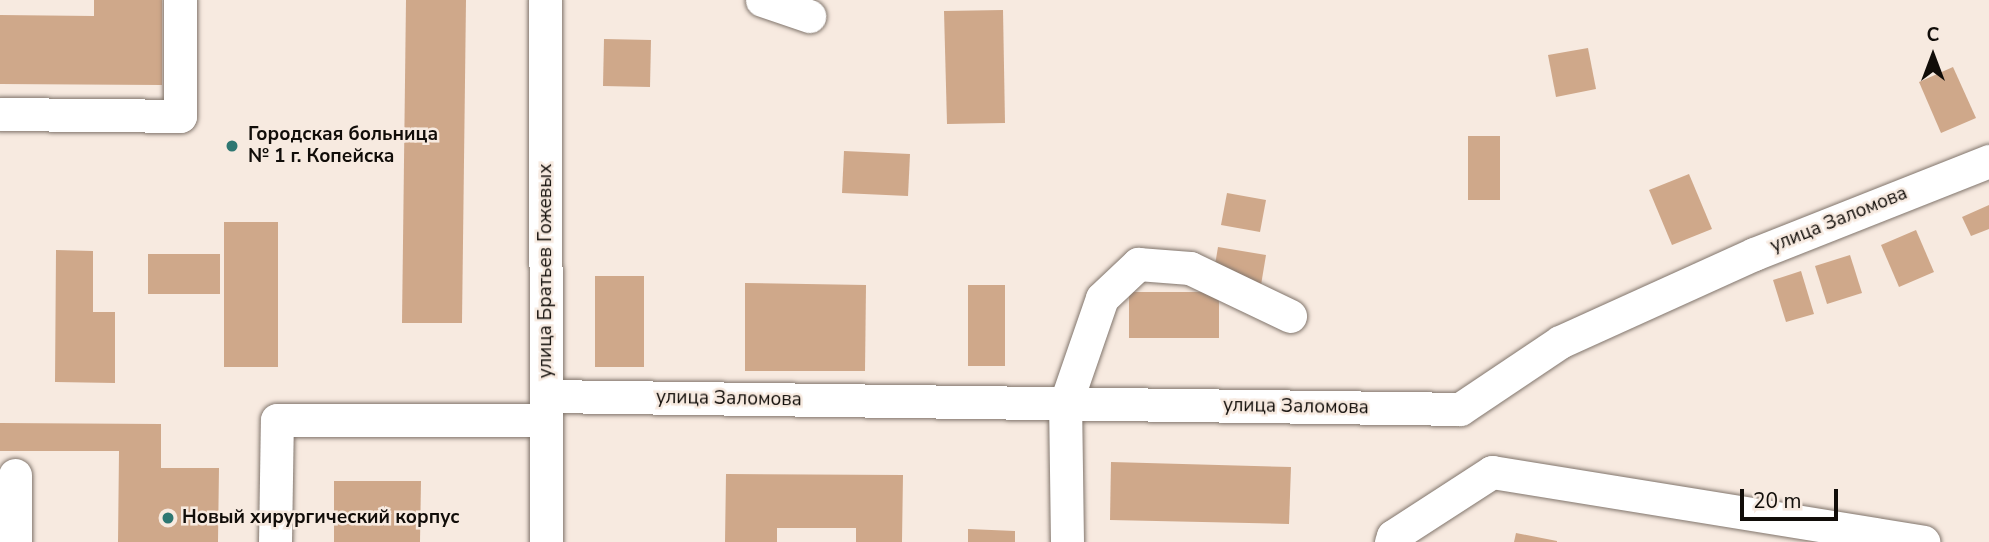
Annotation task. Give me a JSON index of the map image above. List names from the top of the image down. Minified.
{"streets":{"street":["улица Заломова","улица Братьев Гожевых"]},"crossings":[["улица Заломова","улица Братьев Гожевых"]],"places":["Городская больница № 1 г. Копейска","Новый хирургический корпус"],"scale_bar":"20 m","north":"top"}
